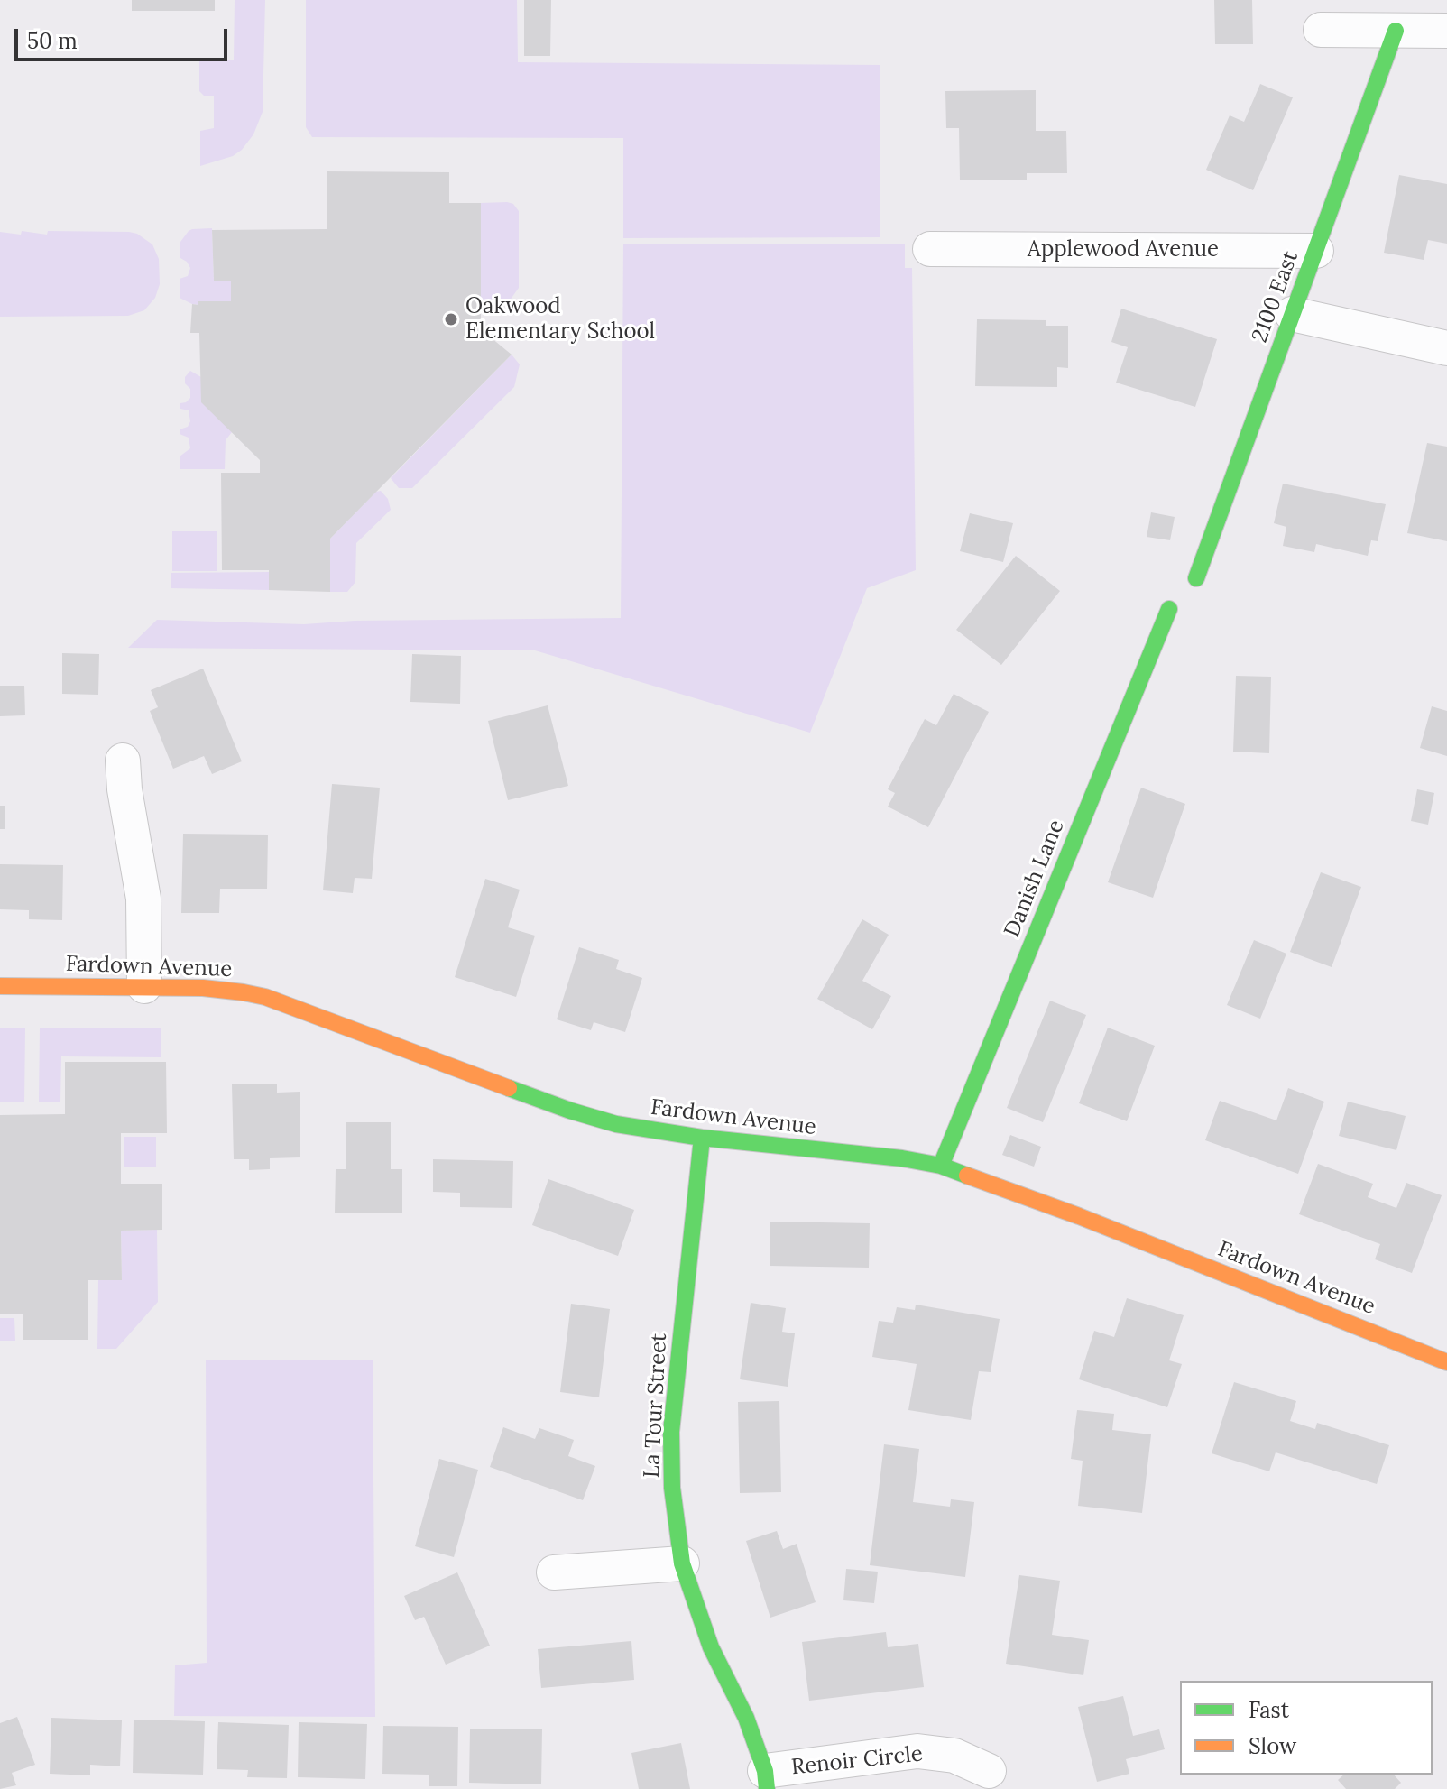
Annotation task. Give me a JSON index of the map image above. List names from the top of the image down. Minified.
{"streets":{"street":["Applewood Avenue","2100 East","Danish Lane","Fardown Avenue","La Tour Street","Renoir Circle"]},"crossings":[["Applewood Avenue","2100 East"],["Danish Lane","Fardown Avenue"],["Fardown Avenue","La Tour Street"],["La Tour Street","Renoir Circle"]],"places":["Oakwood Elementary School"],"legend":["Fast","Slow"],"scale_bar":"50 m"}
